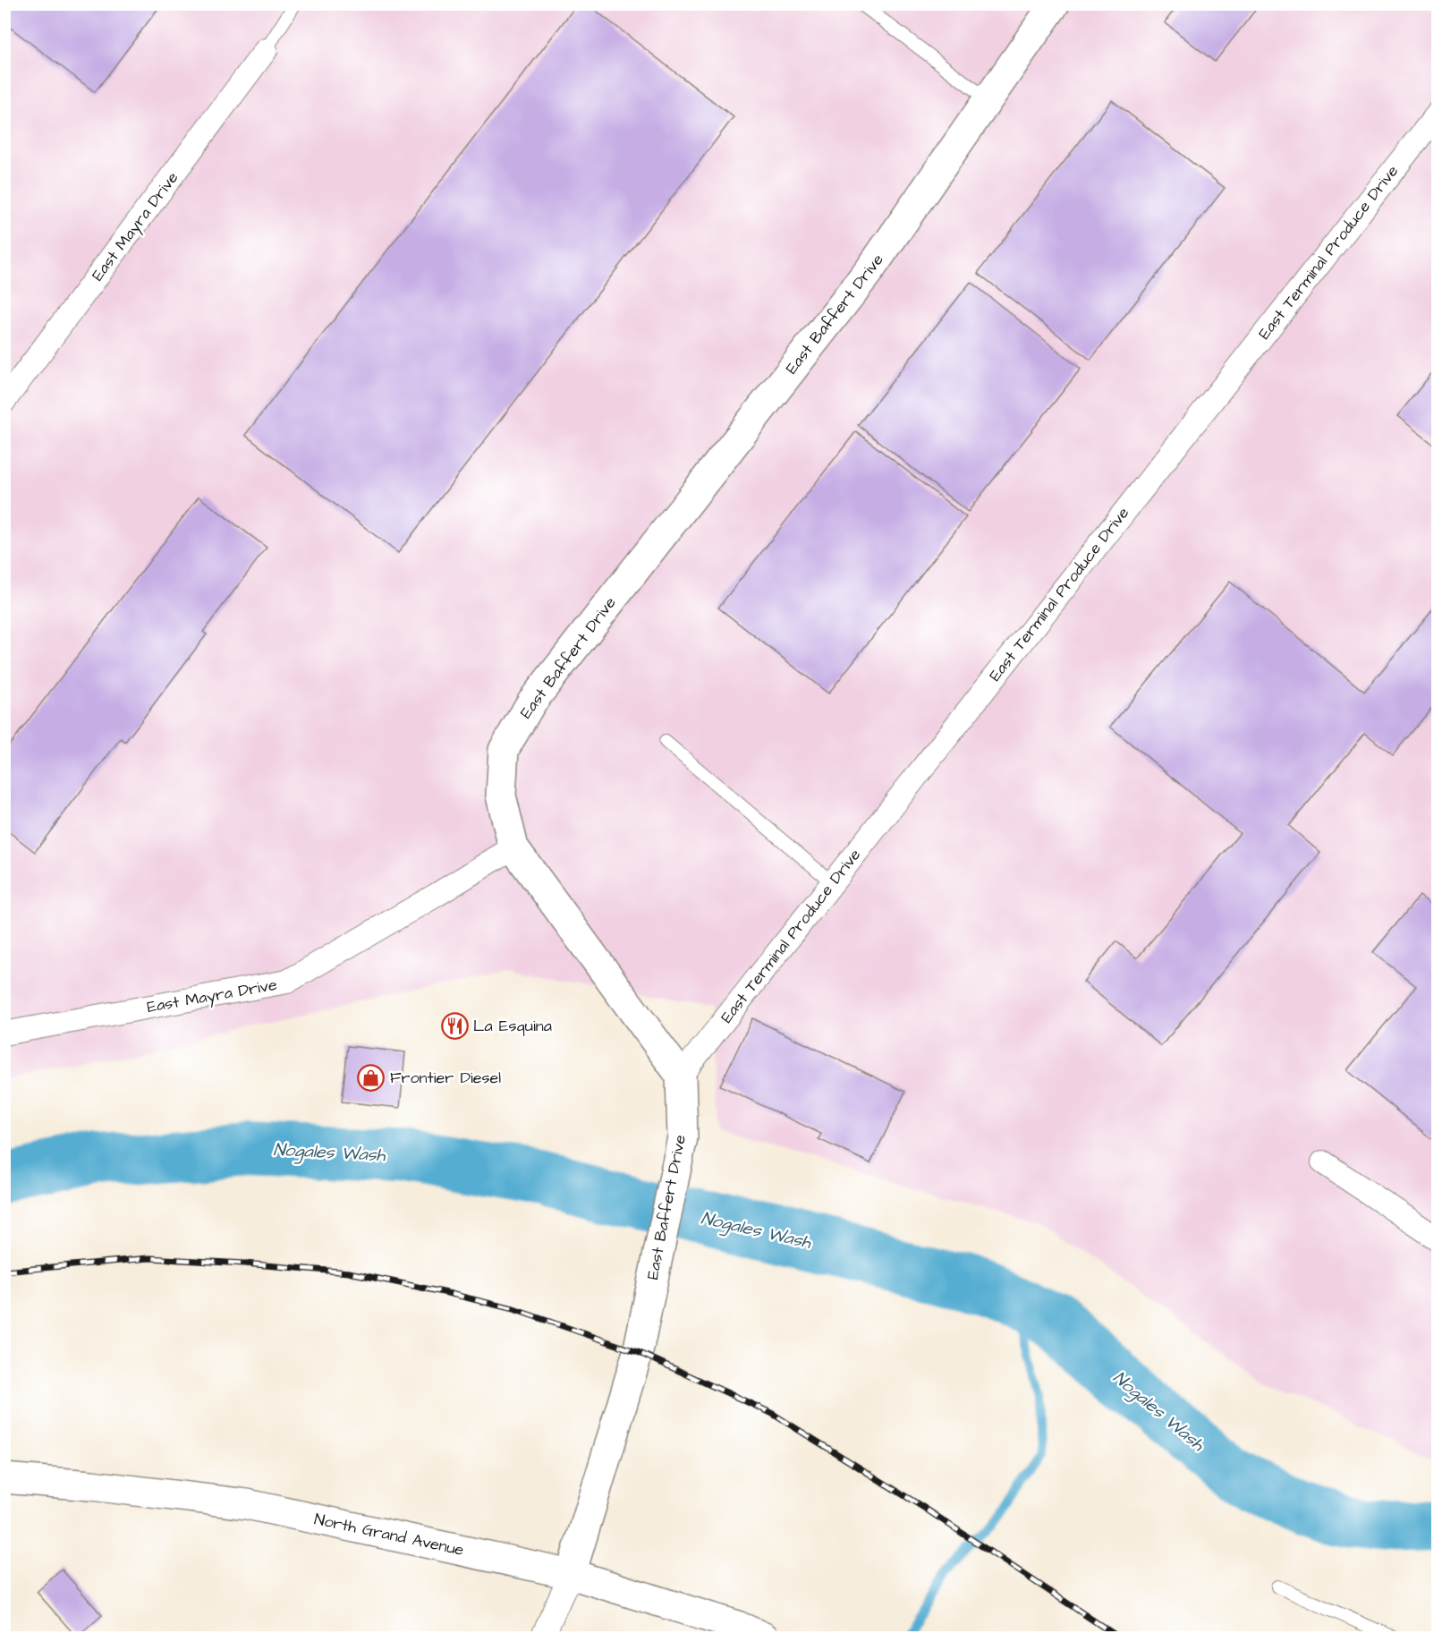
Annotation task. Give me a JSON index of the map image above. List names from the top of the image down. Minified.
{"streets":{"street":["East Mayra Drive","East Terminal Produce Drive","East Baffert Drive","North Grand Avenue"]},"crossings":[["East Mayra Drive","East Baffert Drive"],["East Terminal Produce Drive","East Baffert Drive"],["East Baffert Drive","North Grand Avenue"]],"water":["Nogales Wash"],"places":{"restaurant":["La Esquina"],"shop":["Frontier Diesel"]}}
